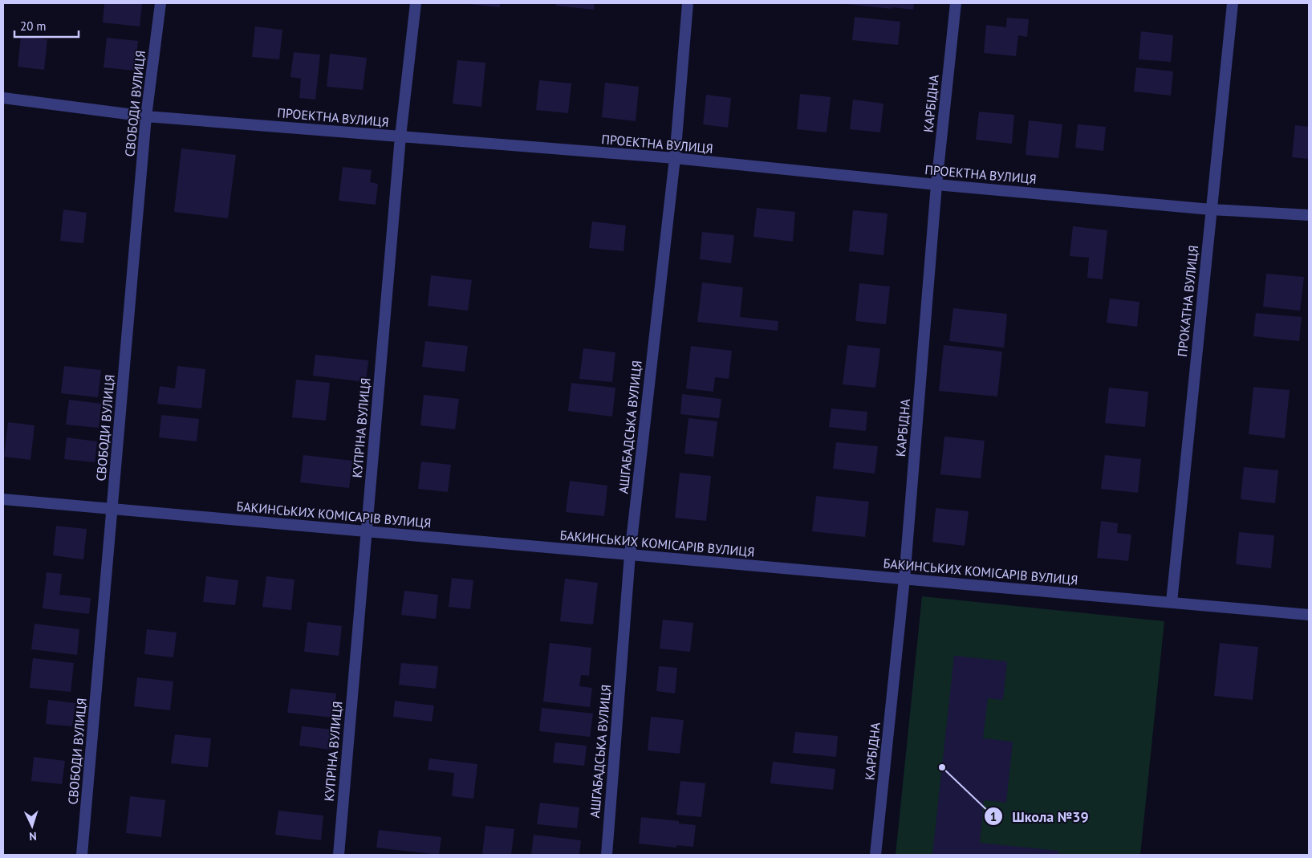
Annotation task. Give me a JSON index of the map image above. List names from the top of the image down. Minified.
{"streets":{"street":["СВОБОДИ ВУЛИЦЯ","КАРБІДНА","ПРОЕКТНА ВУЛИЦЯ","ПРОКАТНА ВУЛИЦЯ","АШГАБАДСЬКА ВУЛИЦЯ","КУПРІНА ВУЛИЦЯ","БАКИНСЬКИХ КОМІСАРІВ ВУЛИЦЯ"]},"crossings":[["СВОБОДИ ВУЛИЦЯ","ПРОЕКТНА ВУЛИЦЯ"],["СВОБОДИ ВУЛИЦЯ","БАКИНСЬКИХ КОМІСАРІВ ВУЛИЦЯ"],["КАРБІДНА","ПРОЕКТНА ВУЛИЦЯ"],["КАРБІДНА","БАКИНСЬКИХ КОМІСАРІВ ВУЛИЦЯ"],["ПРОЕКТНА ВУЛИЦЯ","ПРОКАТНА ВУЛИЦЯ"],["ПРОЕКТНА ВУЛИЦЯ","АШГАБАДСЬКА ВУЛИЦЯ"],["ПРОЕКТНА ВУЛИЦЯ","КУПРІНА ВУЛИЦЯ"],["ПРОКАТНА ВУЛИЦЯ","БАКИНСЬКИХ КОМІСАРІВ ВУЛИЦЯ"],["АШГАБАДСЬКА ВУЛИЦЯ","БАКИНСЬКИХ КОМІСАРІВ ВУЛИЦЯ"],["КУПРІНА ВУЛИЦЯ","БАКИНСЬКИХ КОМІСАРІВ ВУЛИЦЯ"]],"places":["Школа №39"],"scale_bar":"20 m","north":"bottom"}
